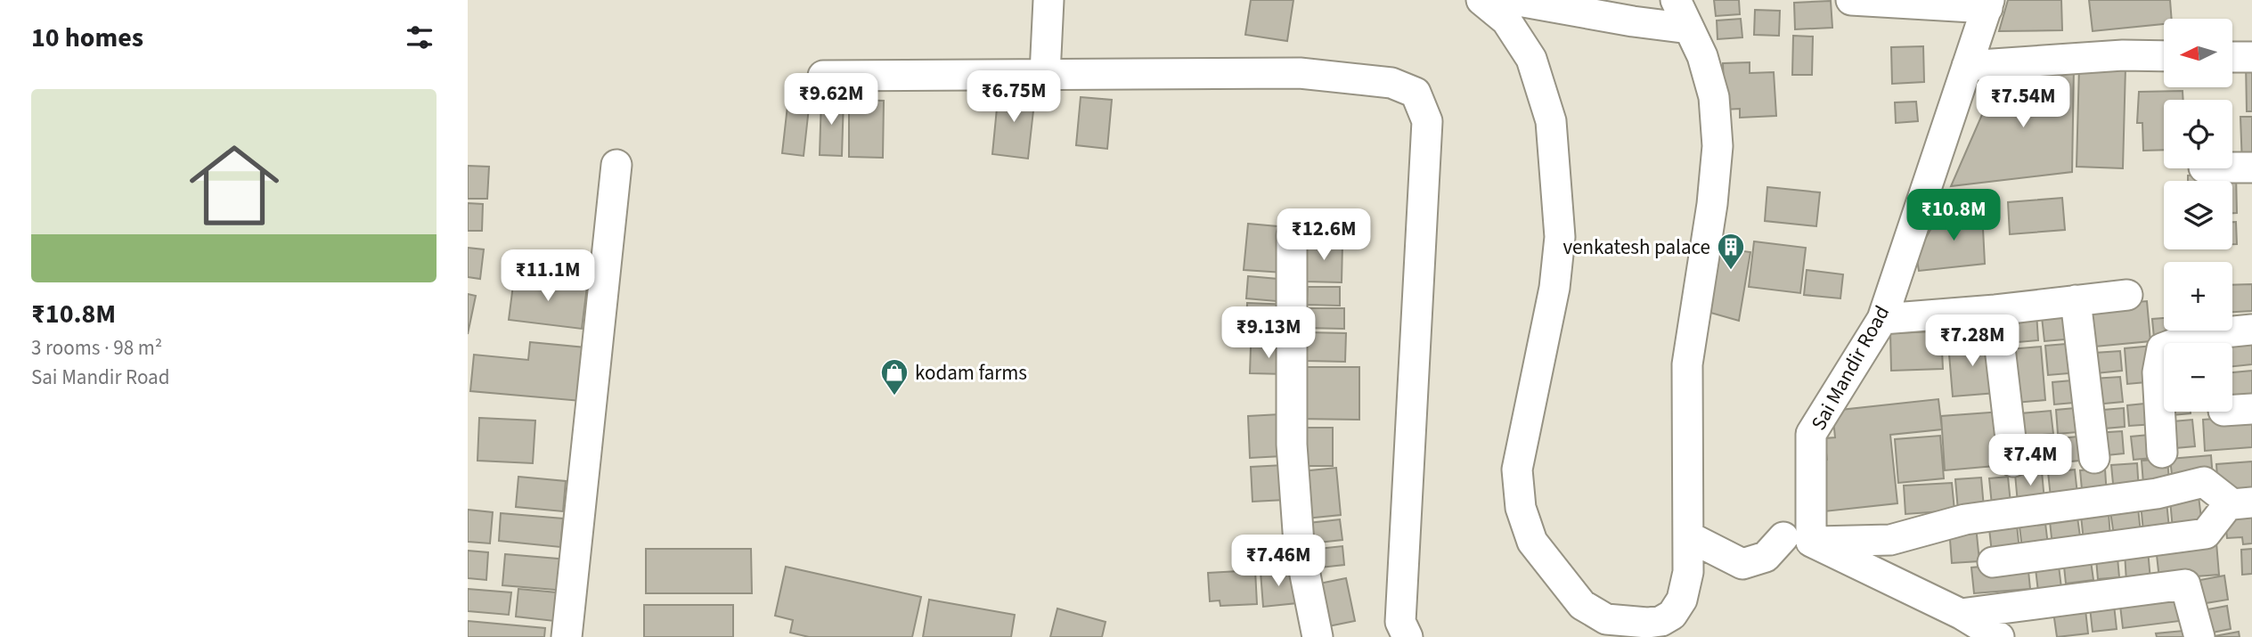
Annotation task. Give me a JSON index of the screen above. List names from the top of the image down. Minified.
{"streets":{"street":["Sai Mandir Road"]},"places":{"building":["venkatesh palace"],"shop":["kodam farms"]},"north":"left","page":{"heading":"10 homes","map_buttons":["+","−"],"price":["₹6.75M","₹9.62M","₹7.54M","₹10.8M","₹12.6M","₹11.1M","₹9.13M","₹7.28M","₹7.4M","₹7.46M"],"list":[{"name":"₹10.8M","note":"3 rooms · 98 m² · Sai Mandir Road"}]}}
